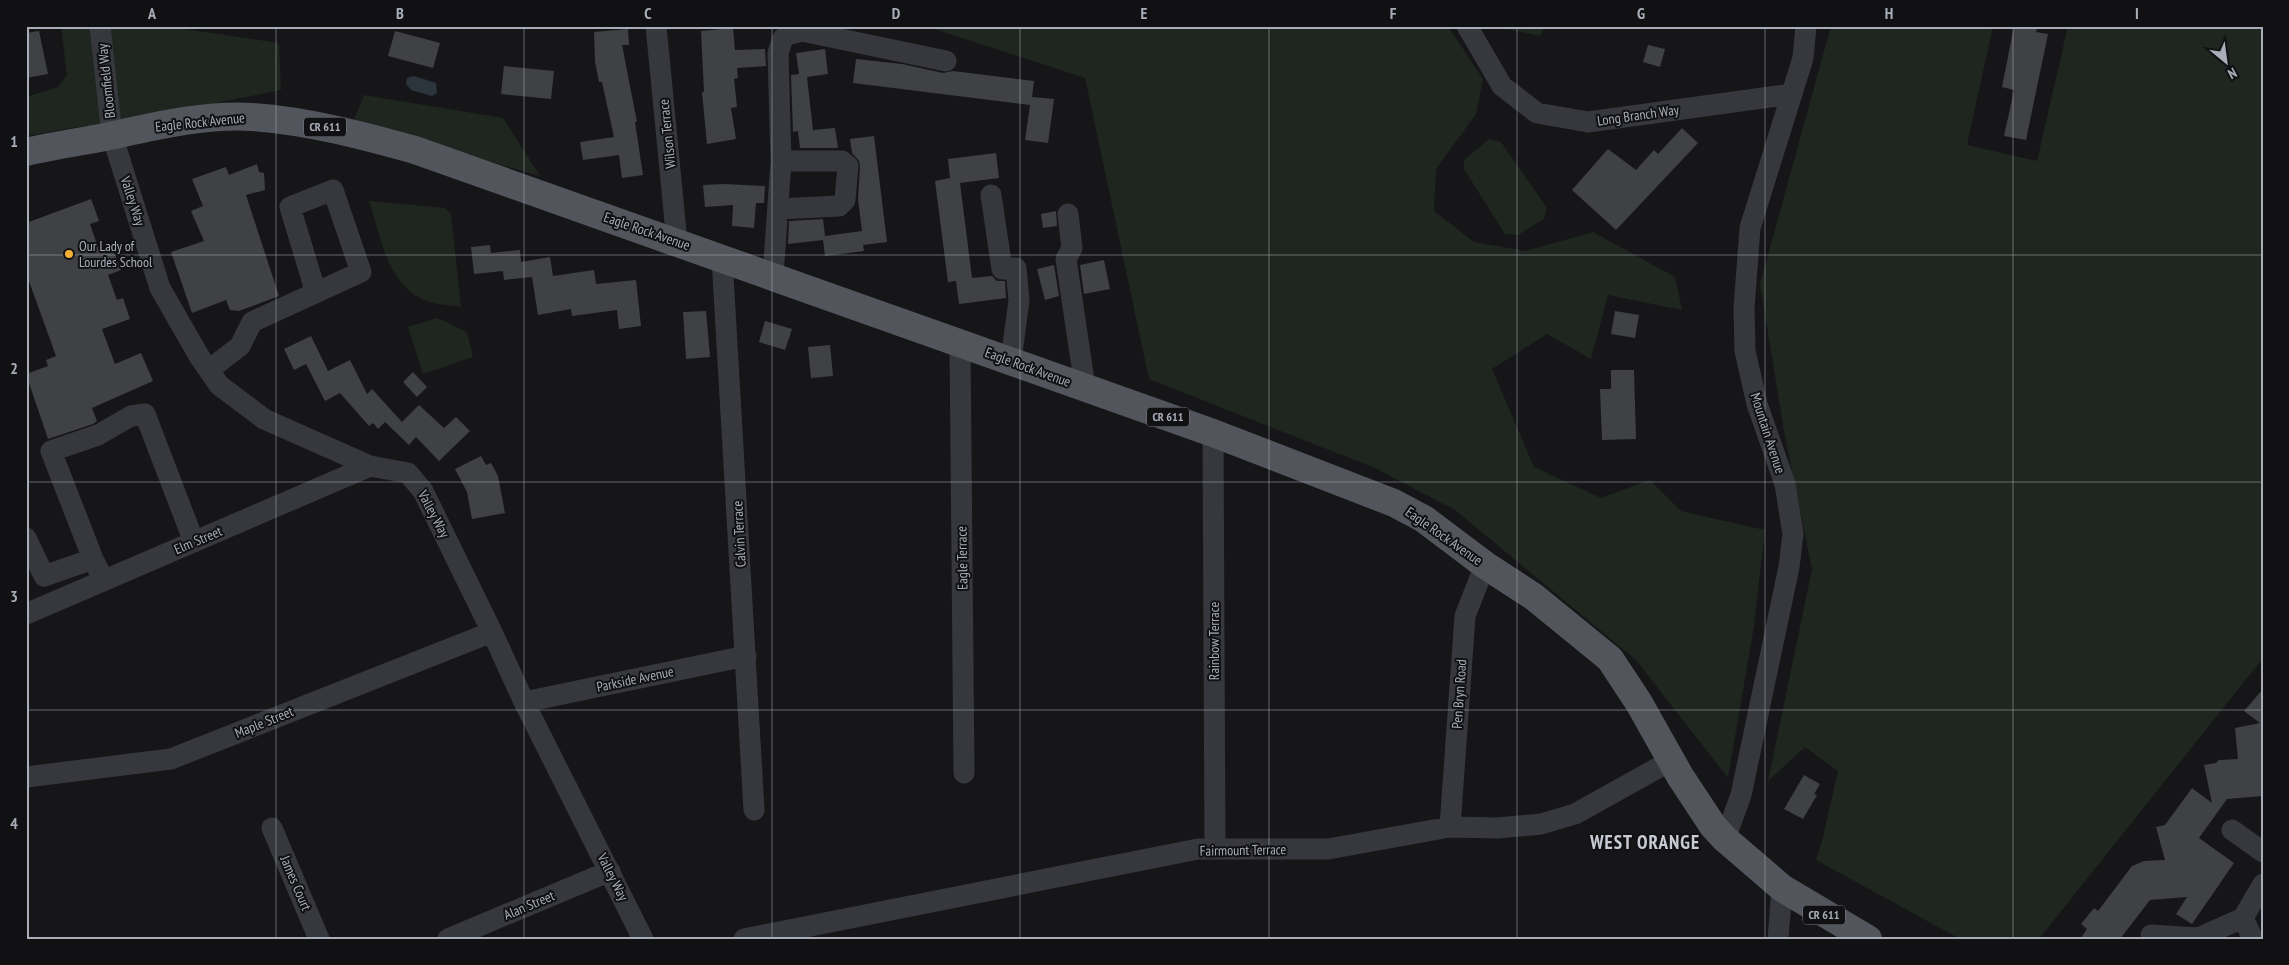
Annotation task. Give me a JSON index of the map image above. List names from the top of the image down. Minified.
{"streets":{"main road":["Eagle Rock Avenue","CR 611"],"street":["Bloomfield Way","Long Branch Way","Wilson Terrace","Valley Way","Mountain Avenue","Calvin Terrace","Elm Street","Eagle Terrace","Rainbow Terrace","Parkside Avenue","Pen Bryn Road","Maple Street","Fairmount Terrace","James Court","Alan Street"]},"crossings":[["Bloomfield Way","Eagle Rock Avenue"],["Bloomfield Way","Valley Way"],["Long Branch Way","Mountain Avenue"],["Eagle Rock Avenue","Wilson Terrace"],["Eagle Rock Avenue","Valley Way"],["Eagle Rock Avenue","Mountain Avenue"],["Eagle Rock Avenue","Calvin Terrace"],["Eagle Rock Avenue","Eagle Terrace"],["Eagle Rock Avenue","Rainbow Terrace"],["Eagle Rock Avenue","Pen Bryn Road"],["Eagle Rock Avenue","Fairmount Terrace"],["Valley Way","Elm Street"],["Valley Way","Parkside Avenue"],["Valley Way","Maple Street"],["Valley Way","Alan Street"],["Calvin Terrace","Parkside Avenue"],["Rainbow Terrace","Fairmount Terrace"],["Pen Bryn Road","Fairmount Terrace"]],"districts":["WEST ORANGE"],"places":["Our Lady of Lourdes School"],"north":"bottom right","grid":{"columns":["A","B","C","D","E","F","G","H","I"],"rows":["1","2","3","4"]}}
